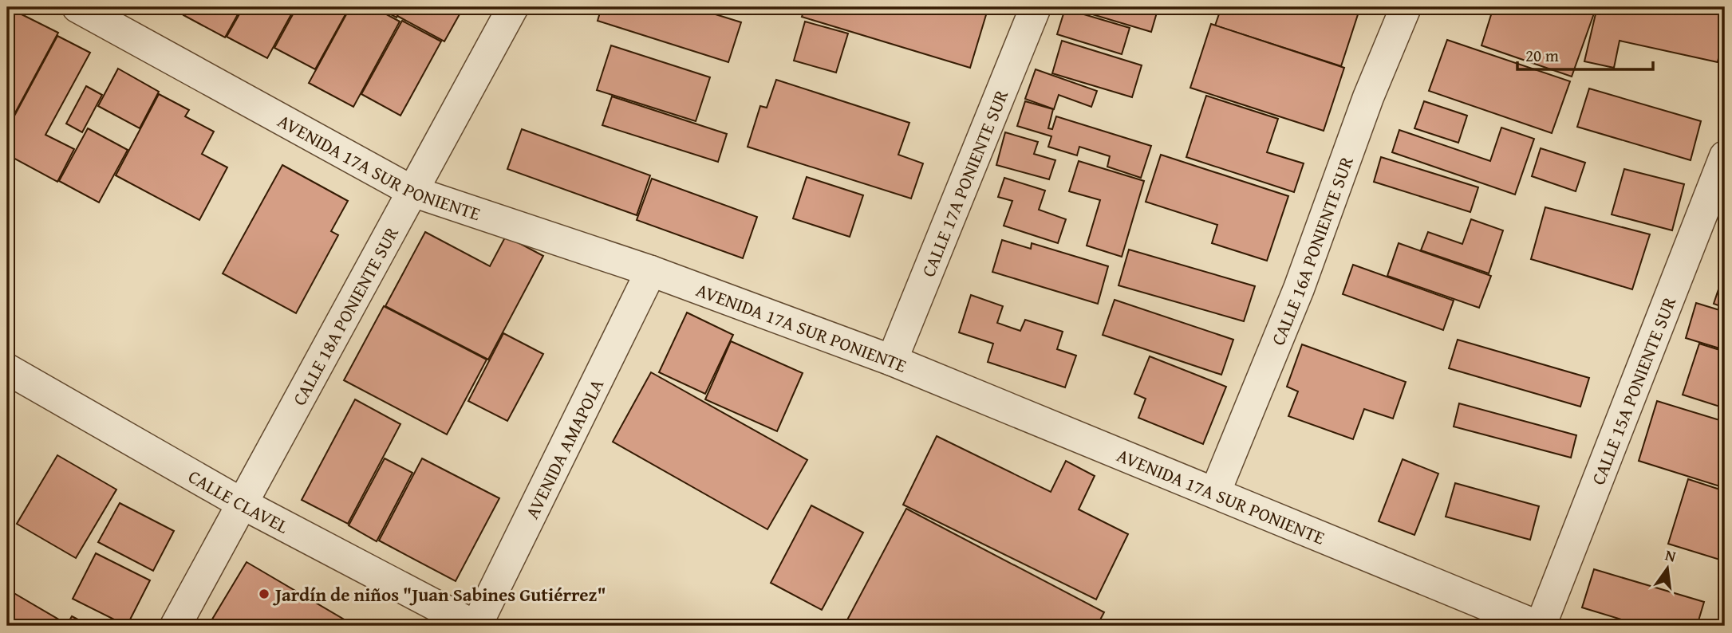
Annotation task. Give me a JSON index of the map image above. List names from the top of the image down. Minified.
{"streets":{"street":["AVENIDA 17A SUR PONIENTE","CALLE 17A PONIENTE SUR","CALLE 16A PONIENTE SUR","CALLE 18A PONIENTE SUR","CALLE 15A PONIENTE SUR","AVENIDA AMAPOLA","CALLE CLAVEL"]},"crossings":[["AVENIDA 17A SUR PONIENTE","CALLE 17A PONIENTE SUR"],["AVENIDA 17A SUR PONIENTE","CALLE 16A PONIENTE SUR"],["AVENIDA 17A SUR PONIENTE","CALLE 18A PONIENTE SUR"],["AVENIDA 17A SUR PONIENTE","CALLE 15A PONIENTE SUR"],["AVENIDA 17A SUR PONIENTE","AVENIDA AMAPOLA"],["CALLE 18A PONIENTE SUR","CALLE CLAVEL"],["AVENIDA AMAPOLA","CALLE CLAVEL"]],"places":["Jardín de niños \"Juan Sabines Gutiérrez\""],"scale_bar":"20 m","north":"top"}
